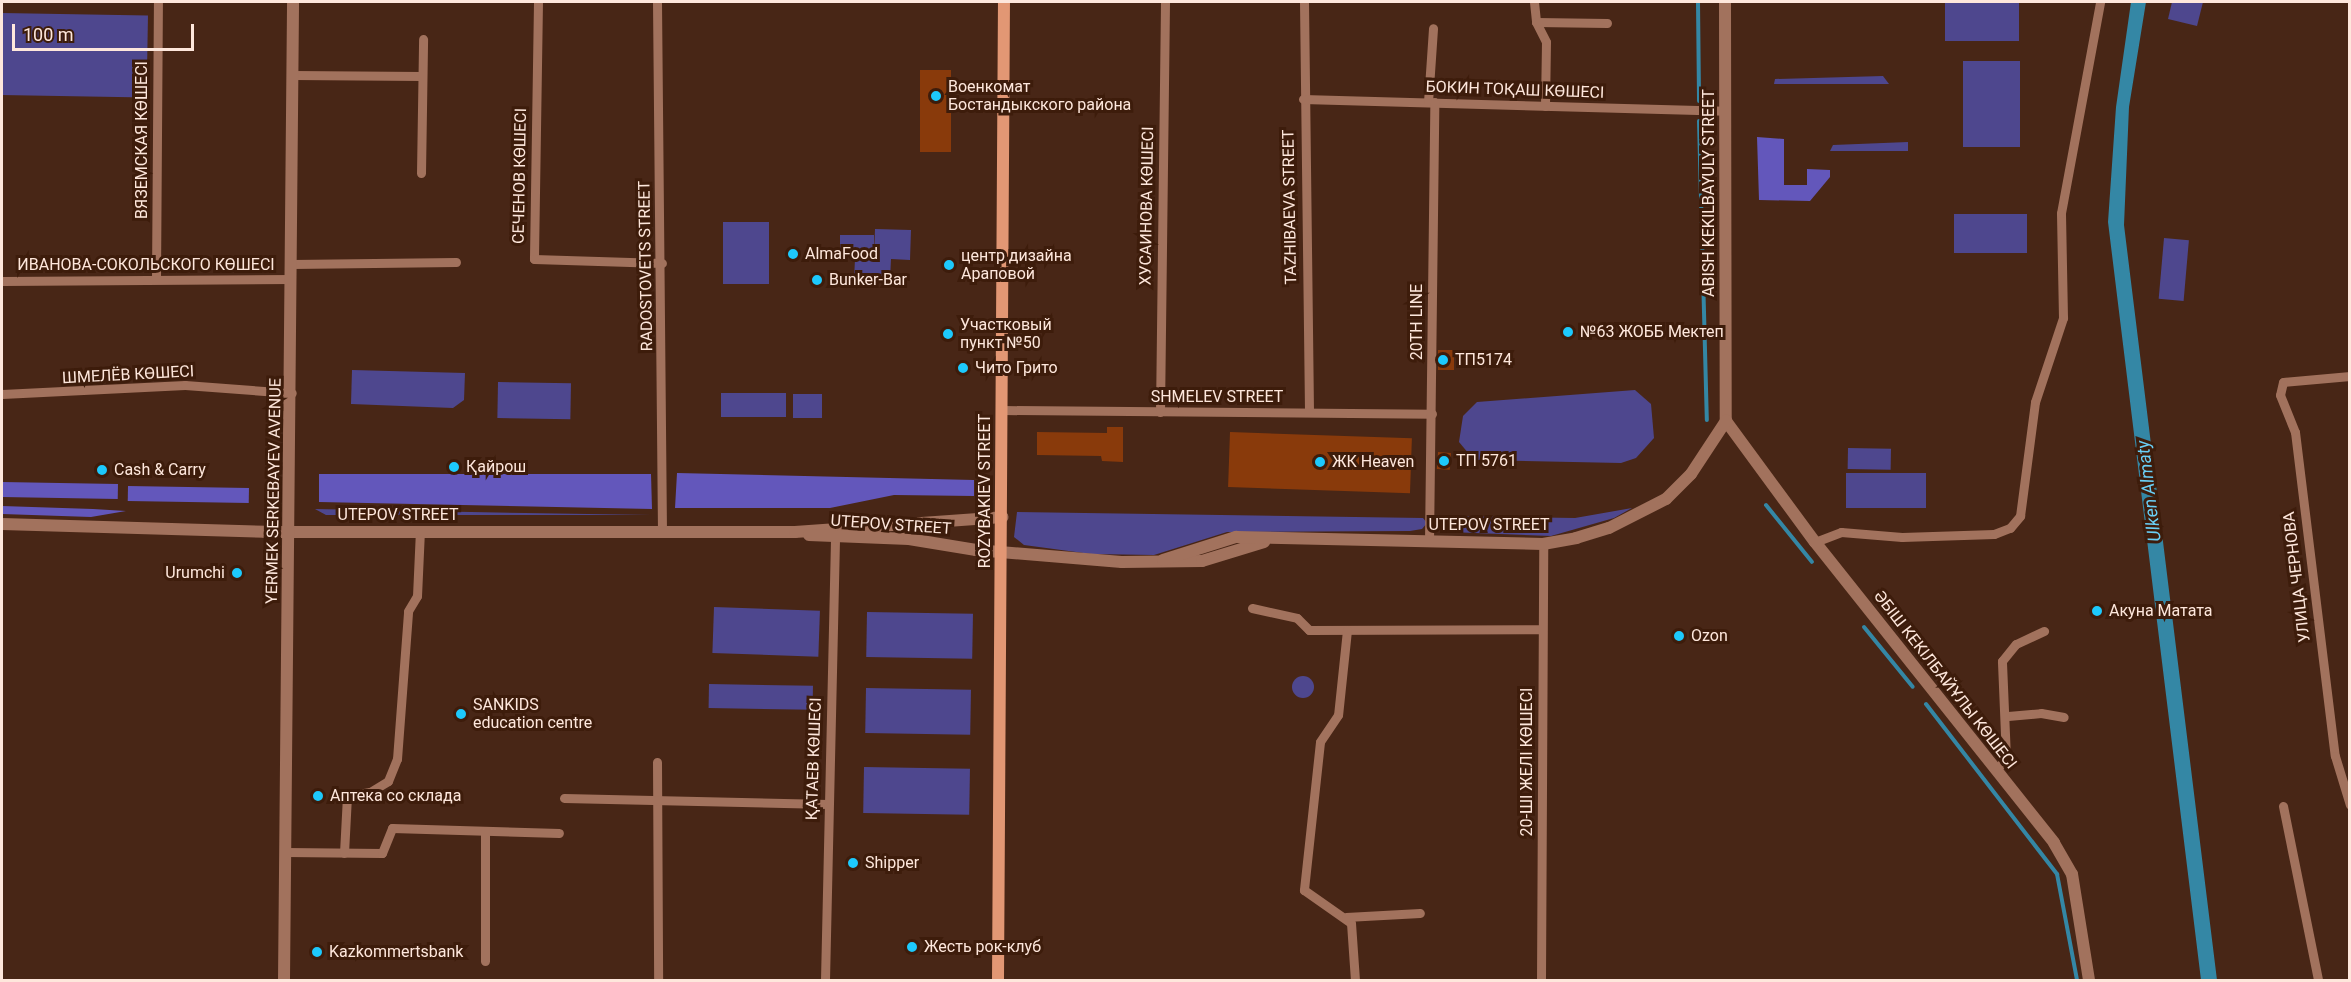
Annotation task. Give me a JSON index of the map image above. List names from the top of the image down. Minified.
{"streets":{"main road":["ROZYBAKIEV STREET"],"street":["БОКИН ТОҚАШ КӨШЕСІ","ВЯЗЕМСКАЯ КӨШЕСІ","СЕЧЕНОВ КӨШЕСІ","ABISH KEKILBAYULY STREET","ХУСАИНОВА КӨШЕСІ","TAZHIBAEVA STREET","ИВАНОВА-СОКОЛЬСКОГО КӨШЕСІ","RADOSTOVETS STREET","20TH LINE","ШМЕЛЁВ КӨШЕСІ","SHMELEV STREET","YERMEK SERKEBAYEV AVENUE","UTEPOV STREET","УЛИЦА ЧЕРНОВА","ӘБІШ КЕКІЛБАЙҰЛЫ КӨШЕСІ","ҚАТАЕВ КӨШЕСІ","20-ШІ ЖЕЛІ КӨШЕСІ"]},"crossings":[["БОКИН ТОҚАШ КӨШЕСІ","ABISH KEKILBAYULY STREET"],["БОКИН ТОҚАШ КӨШЕСІ","TAZHIBAEVA STREET"],["БОКИН ТОҚАШ КӨШЕСІ","20TH LINE"],["ВЯЗЕМСКАЯ КӨШЕСІ","ИВАНОВА-СОКОЛЬСКОГО КӨШЕСІ"],["СЕЧЕНОВ КӨШЕСІ","RADOSTOVETS STREET"],["ABISH KEKILBAYULY STREET","UTEPOV STREET"],["ABISH KEKILBAYULY STREET","ӘБІШ КЕКІЛБАЙҰЛЫ КӨШЕСІ"],["ХУСАИНОВА КӨШЕСІ","SHMELEV STREET"],["TAZHIBAEVA STREET","SHMELEV STREET"],["ИВАНОВА-СОКОЛЬСКОГО КӨШЕСІ","YERMEK SERKEBAYEV AVENUE"],["RADOSTOVETS STREET","UTEPOV STREET"],["20TH LINE","SHMELEV STREET"],["20TH LINE","UTEPOV STREET"],["ШМЕЛЁВ КӨШЕСІ","YERMEK SERKEBAYEV AVENUE"],["SHMELEV STREET","ROZYBAKIEV STREET"],["YERMEK SERKEBAYEV AVENUE","UTEPOV STREET"],["ROZYBAKIEV STREET","UTEPOV STREET"],["UTEPOV STREET","ӘБІШ КЕКІЛБАЙҰЛЫ КӨШЕСІ"],["UTEPOV STREET","ҚАТАЕВ КӨШЕСІ"],["UTEPOV STREET","20-ШІ ЖЕЛІ КӨШЕСІ"]],"water":["Ulken Almaty"],"places":["Военкомат Бостандыкского района","AlmaFood","центр дизайна Араповой","Bunker-Bar","№63 ЖОББ Мектеп","Участковый пункт №50","ТП5174","Чито Грито","ТП 5761","ЖК Heaven","Қайрош","Cash & Carry","Urumchi","Акуна Матата","Ozon","SANKIDS education centre","Аптека со склада","Shipper","Жесть рок-клуб","Kazkommertsbank"],"scale_bar":"100 m"}
